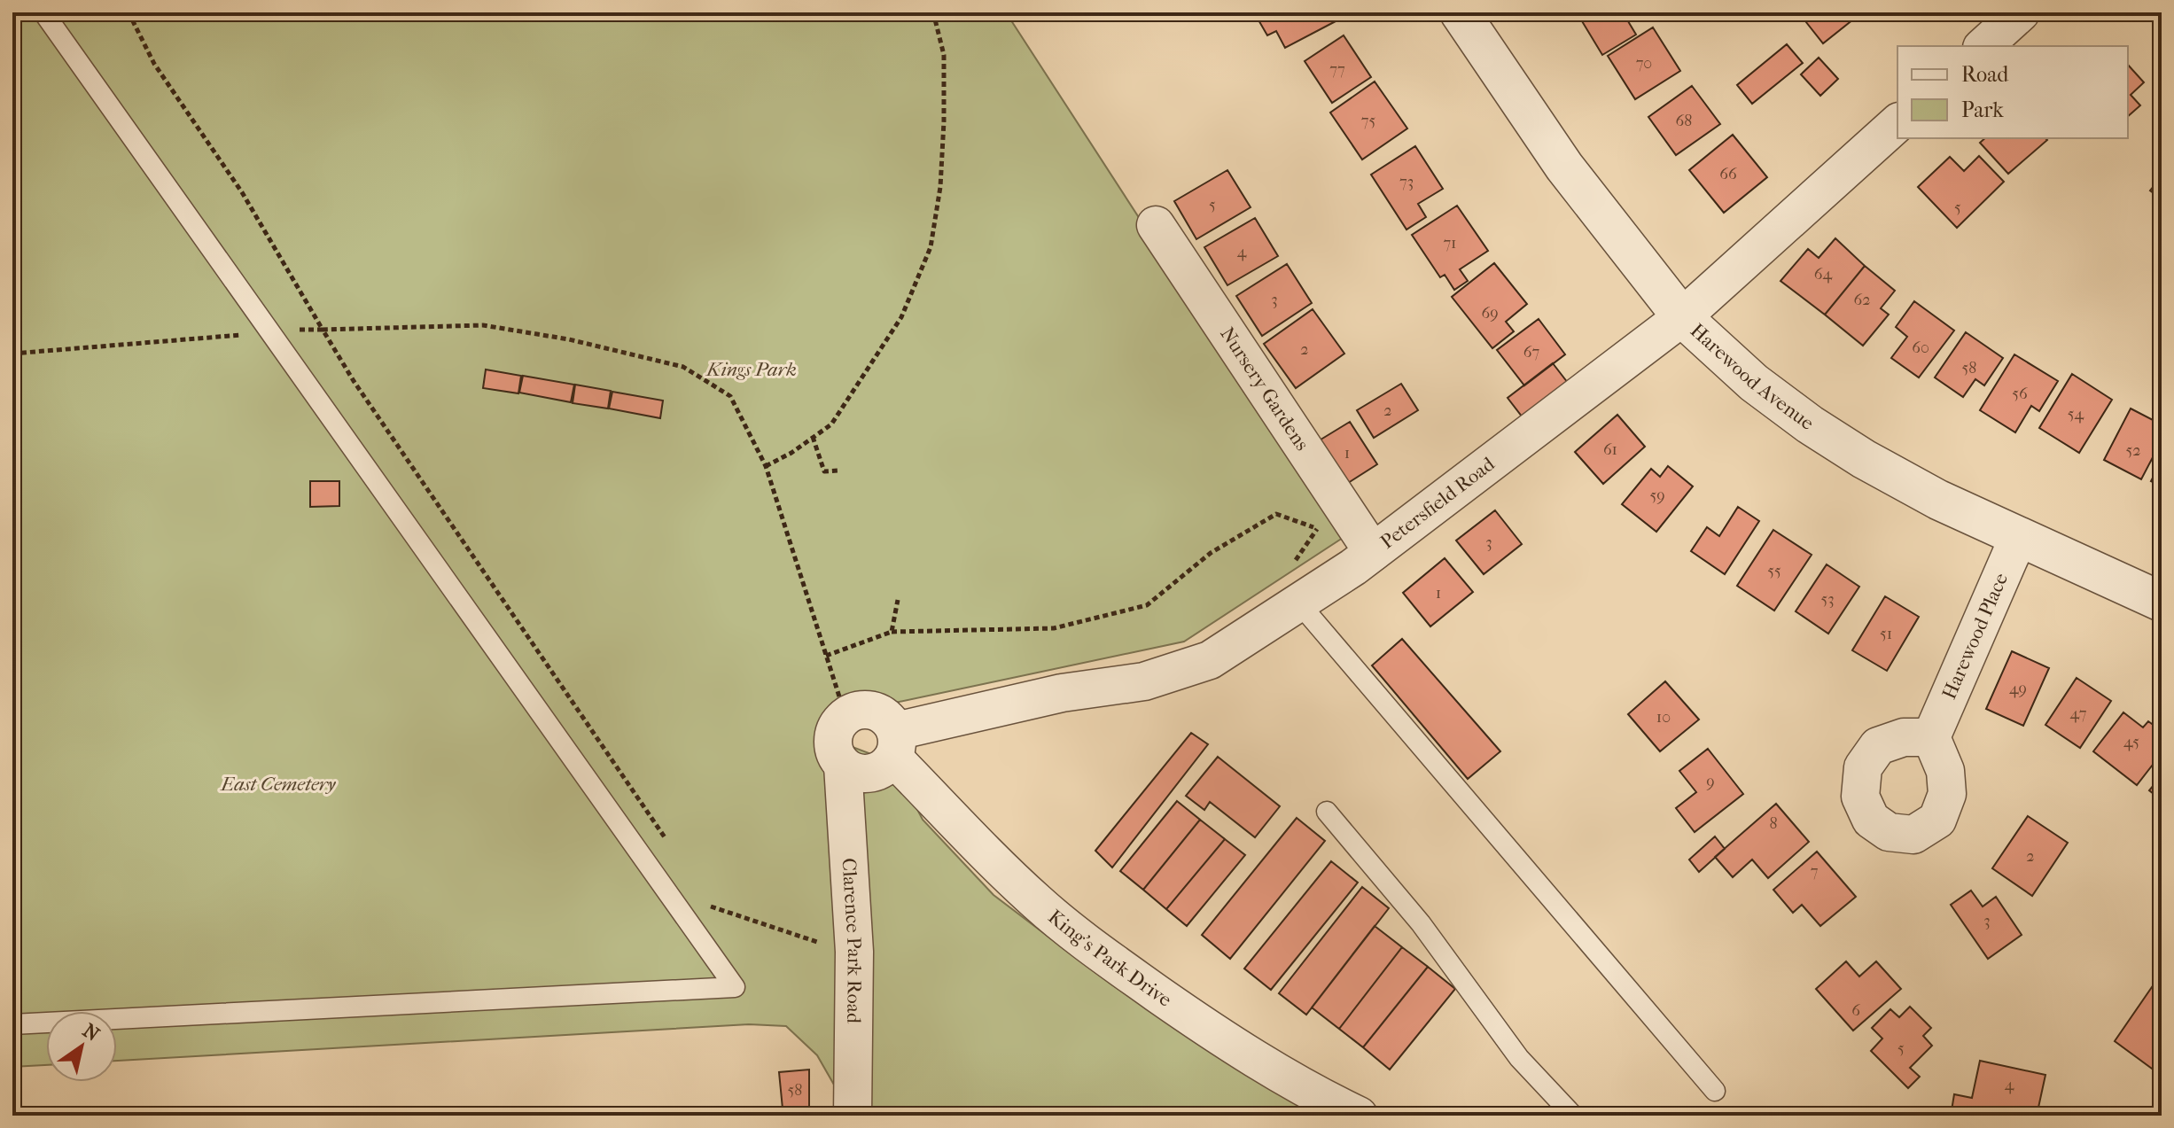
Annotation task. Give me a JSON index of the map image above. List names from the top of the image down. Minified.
{"streets":{"street":["Harewood Avenue","Nursery Gardens","Petersfield Road","Harewood Place","Clarence Park Road","King's Park Drive"]},"crossings":[["Harewood Avenue","Petersfield Road"],["Harewood Avenue","Harewood Place"],["Nursery Gardens","Petersfield Road"],["Petersfield Road","Clarence Park Road"],["Petersfield Road","King's Park Drive"],["Clarence Park Road","King's Park Drive"]],"parks":["Kings Park","East Cemetery"],"house_numbers":["70","77","75","68","66","73","5","5","71","4","64","3","62","69","60","2","67","58","56","2","54","61","52","1","59","3","55","1","53","51","49","47","10","45","9","8","2","7","3","6","5","4","58"],"legend":["Road","Park"],"north":"top right"}
